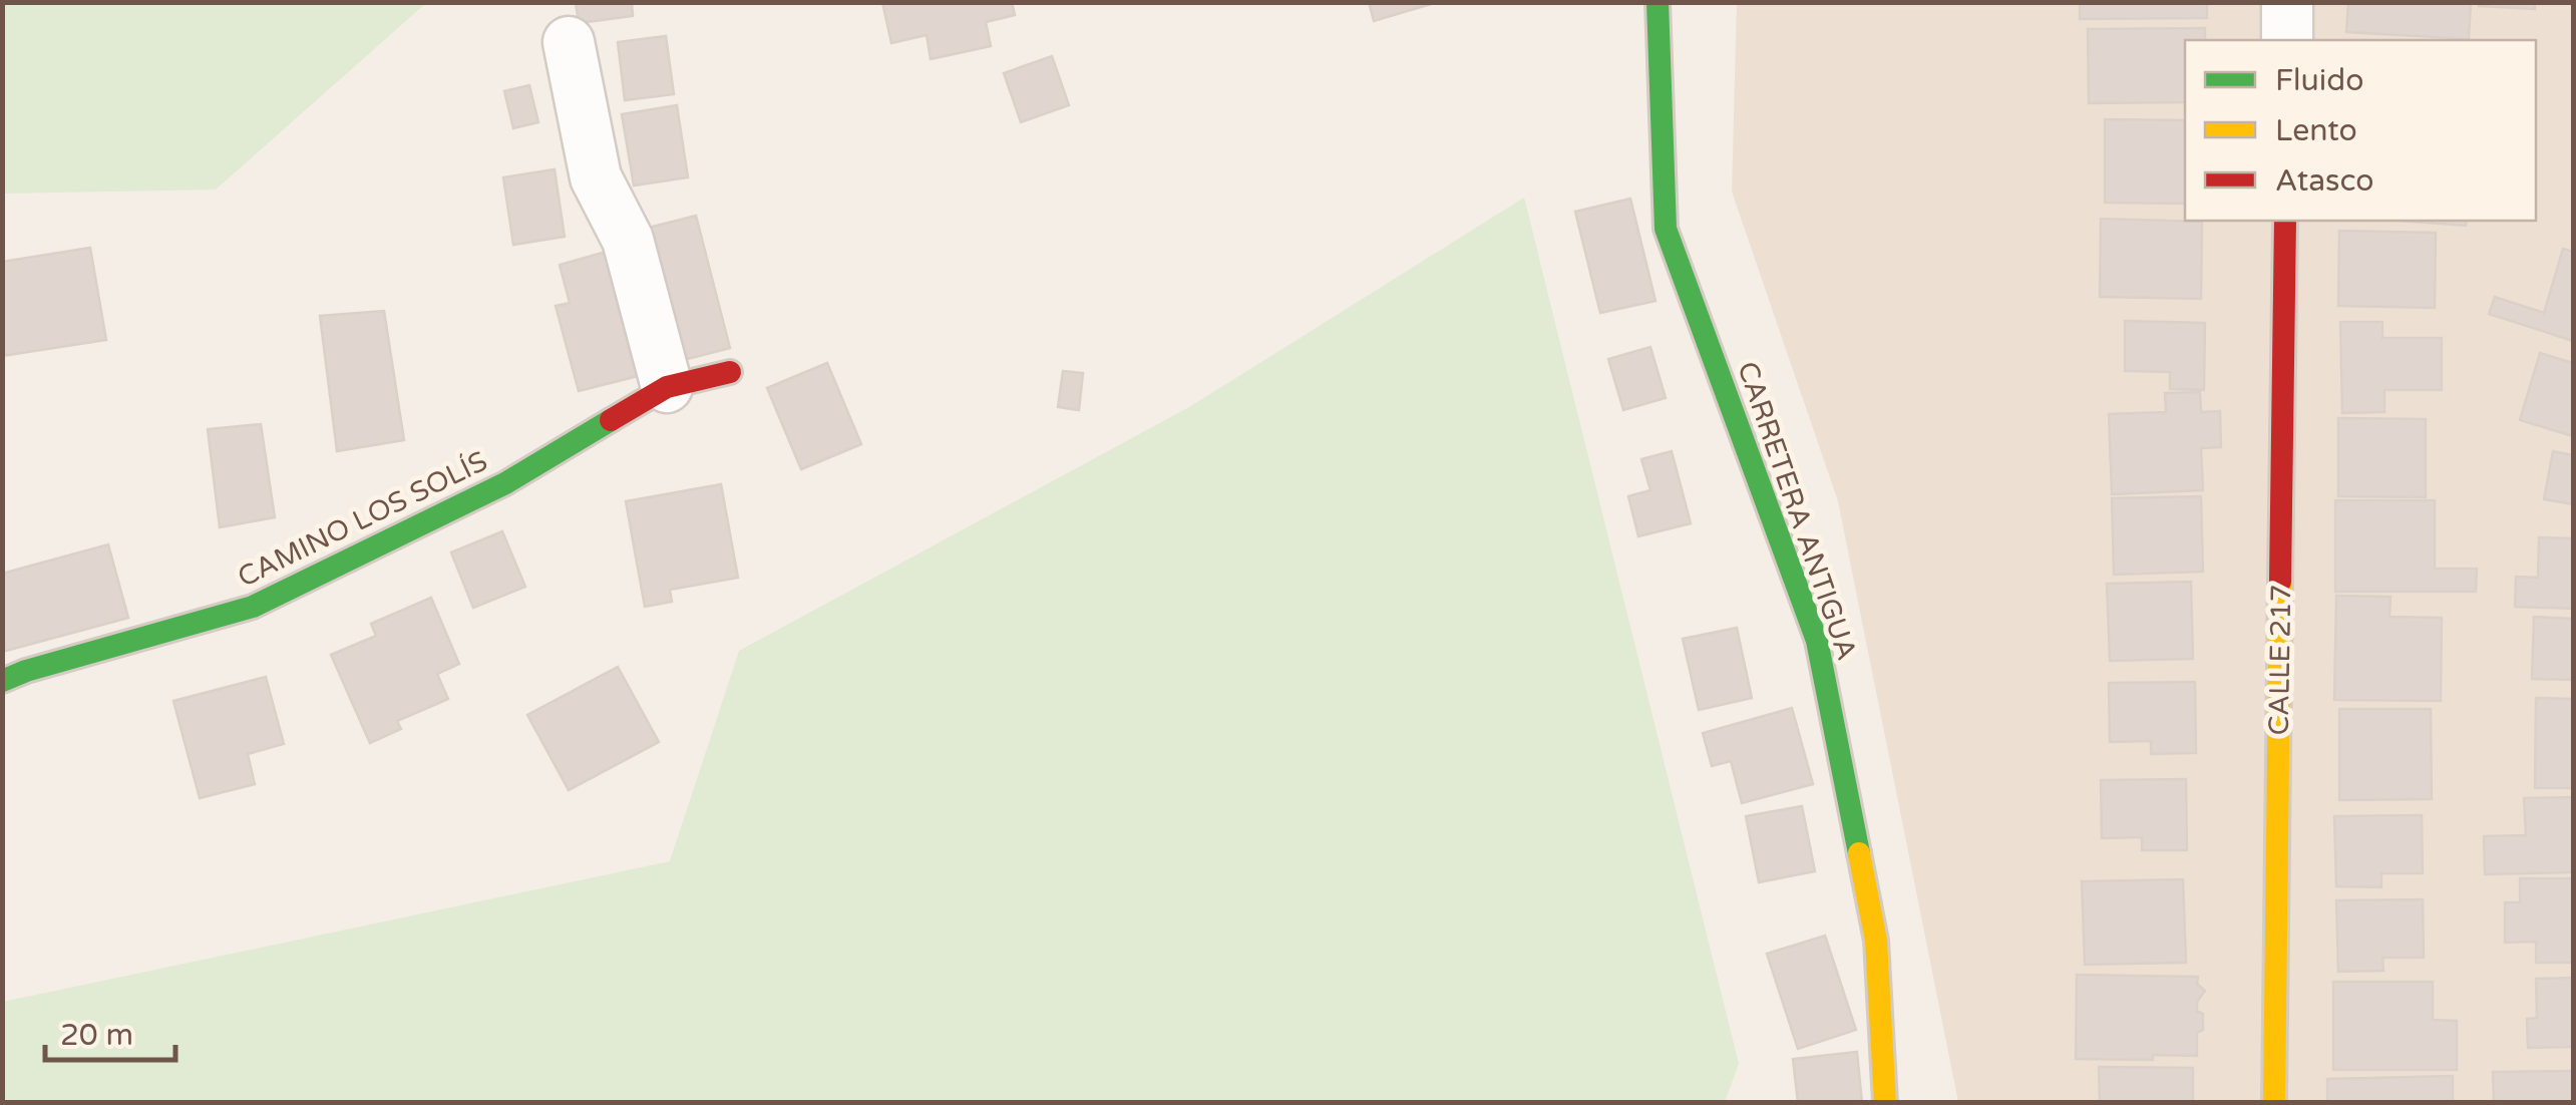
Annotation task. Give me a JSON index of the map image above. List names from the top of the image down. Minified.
{"streets":{"street":["CARRETERA ANTIGUA","CAMINO LOS SOLÍS","CALLE 217"]},"legend":["Fluido","Lento","Atasco"],"scale_bar":"20 m"}
